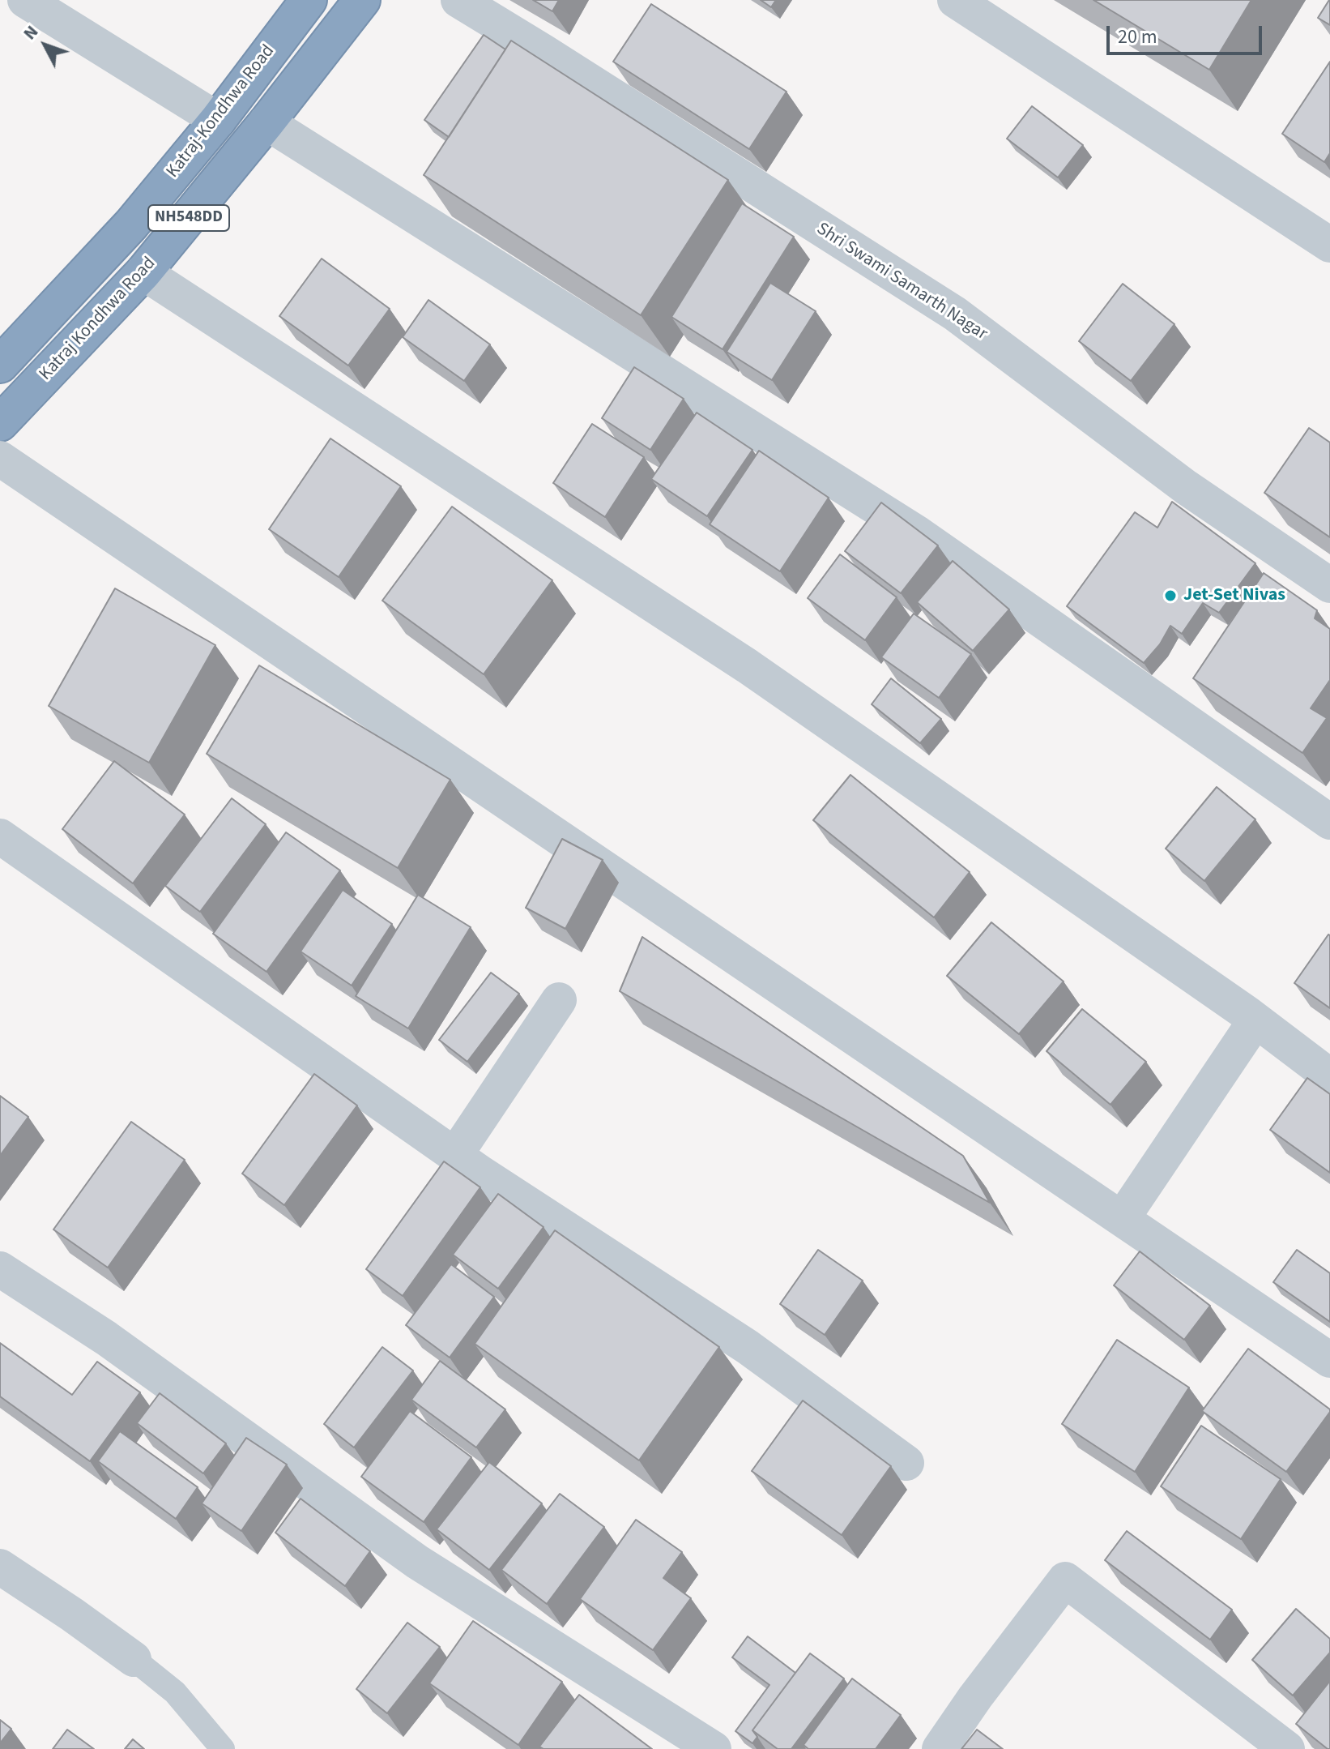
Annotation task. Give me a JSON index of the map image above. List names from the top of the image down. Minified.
{"streets":{"highway":["Katraj-Kondhwa Road","NH548DD","Katraj Kondhwa Road"],"street":["Shri Swami Samarth Nagar"]},"places":["Jet-Set Nivas"],"scale_bar":"20 m","north":"top left"}
